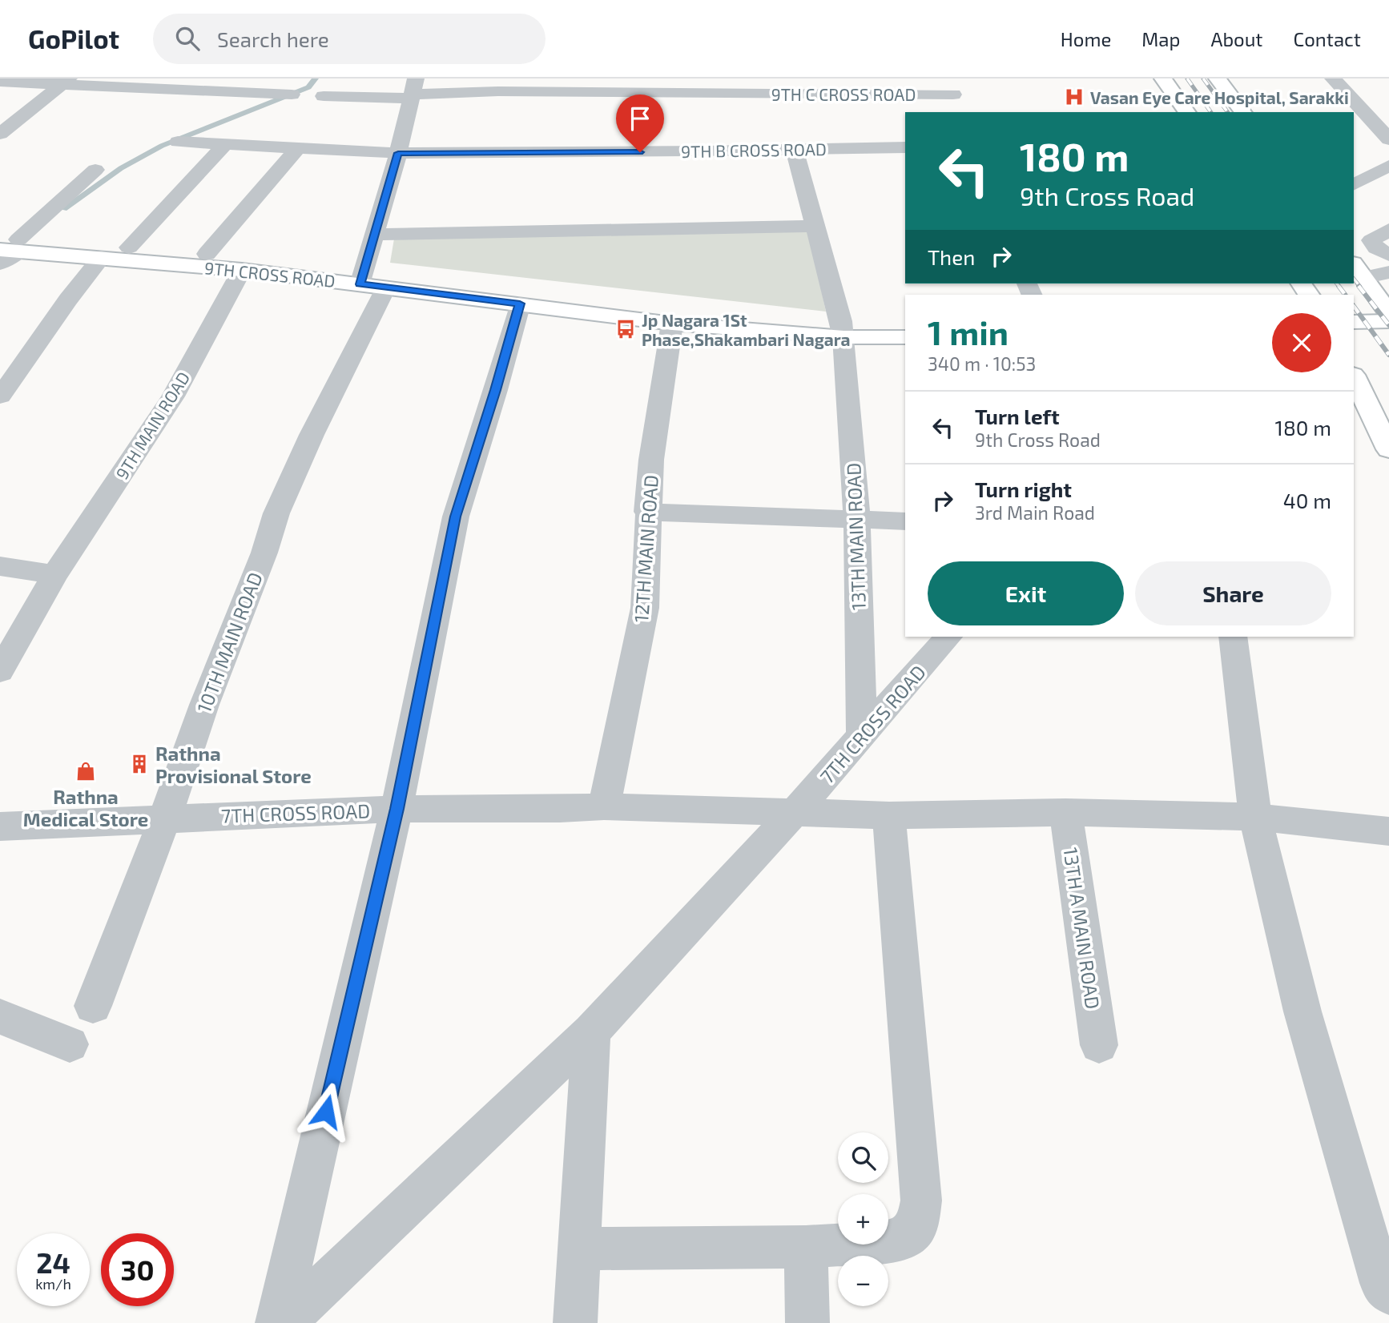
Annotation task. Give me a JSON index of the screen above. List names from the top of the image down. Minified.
{"streets":{"main road":["9TH CROSS ROAD"],"street":["9TH C CROSS ROAD","9TH B CROSS ROAD","9TH MAIN ROAD","13TH MAIN ROAD","12TH MAIN ROAD","10TH MAIN ROAD","7TH CROSS ROAD","13TH A MAIN ROAD"]},"crossings":[["9TH C CROSS ROAD","10TH MAIN ROAD"],["9TH B CROSS ROAD","13TH MAIN ROAD"],["9TH B CROSS ROAD","10TH MAIN ROAD"],["9TH CROSS ROAD","9TH MAIN ROAD"],["9TH CROSS ROAD","13TH MAIN ROAD"],["9TH CROSS ROAD","12TH MAIN ROAD"],["9TH CROSS ROAD","10TH MAIN ROAD"],["13TH MAIN ROAD","7TH CROSS ROAD"],["12TH MAIN ROAD","7TH CROSS ROAD"],["10TH MAIN ROAD","7TH CROSS ROAD"]],"places":{"hospital":["Vasan Eye Care Hospital, Sarakki"],"bus stop":["Jp Nagara 1St Phase,Shakambari Nagara"],"building":["Rathna Provisional Store"],"shop":["Rathna Medical Store"]},"page":{"header":"GoPilot","search":"Search here","nav":["Home","Map","About","Contact"],"turn":["180 m","9th Cross Road"],"then":"Then","heading":["1 min","340 m · 10:53"],"list":[{"name":"Turn left","note":"9th Cross Road","value":"180 m"},{"name":"Turn right","note":"3rd Main Road","value":"40 m"}],"buttons":["Exit","Share"],"map_buttons":["+","−"],"speed":"24 km/h","limit":"30"}}
